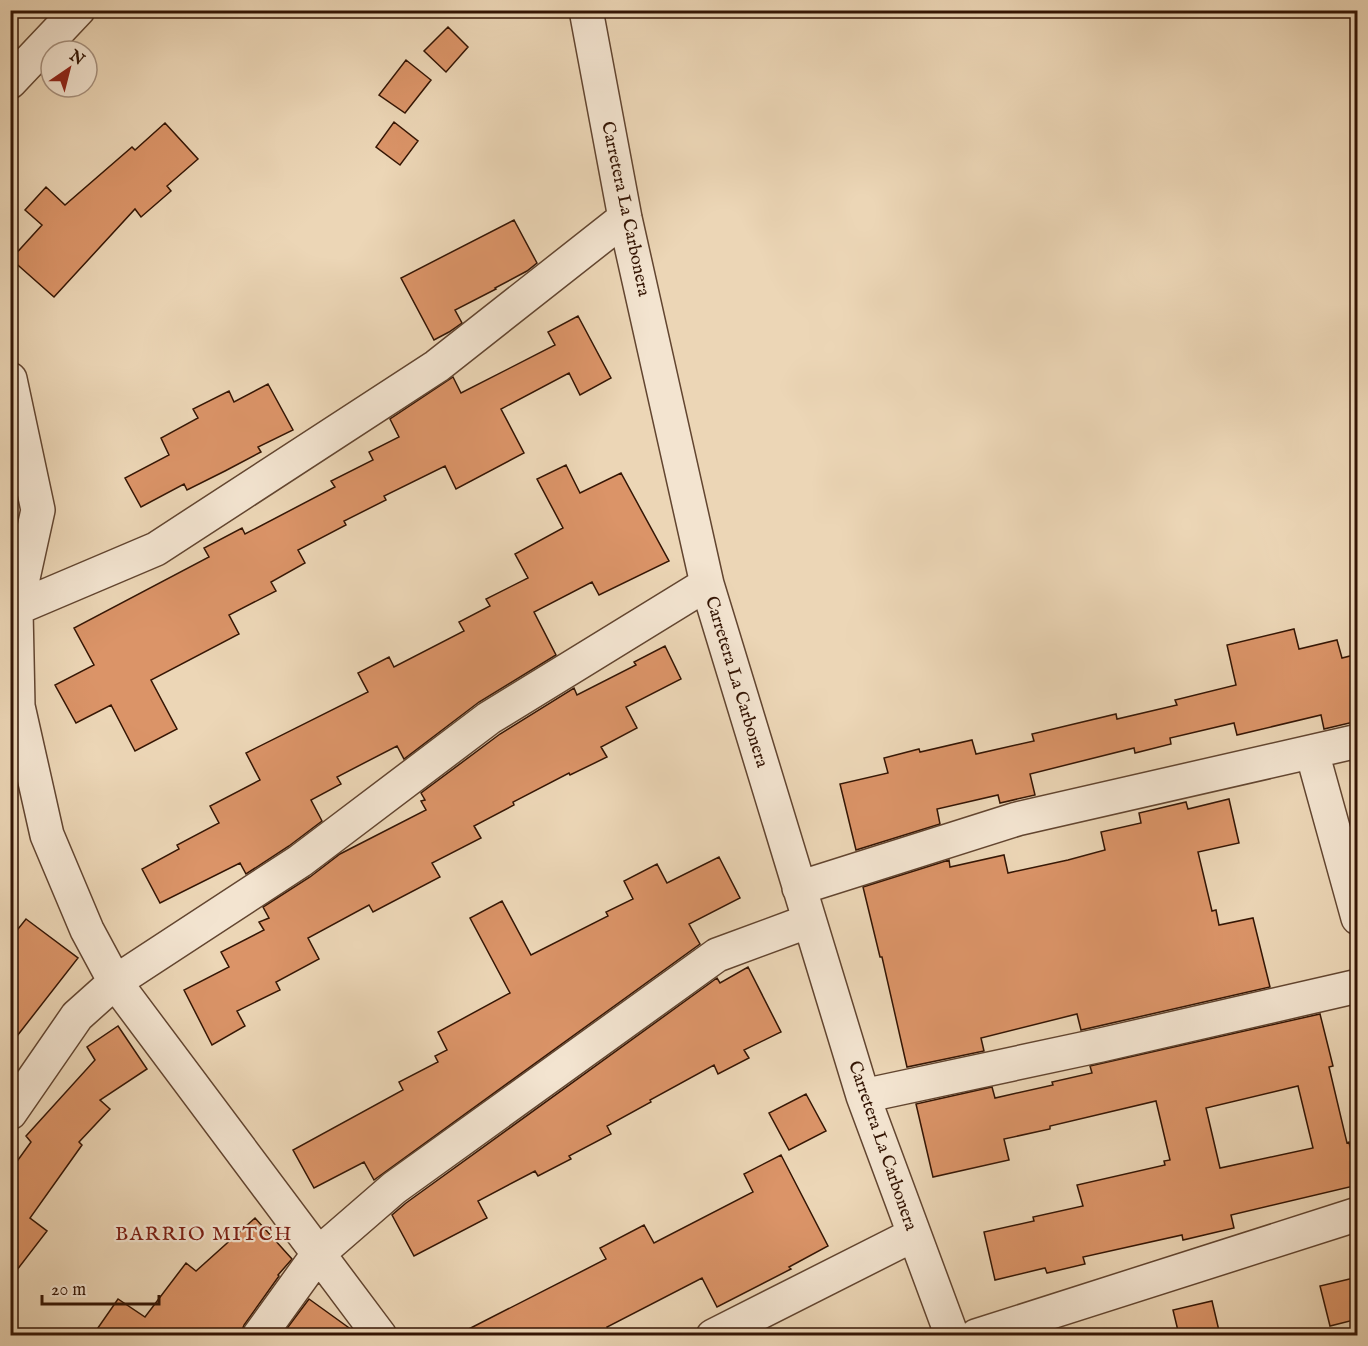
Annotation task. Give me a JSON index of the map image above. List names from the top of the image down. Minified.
{"streets":{"street":["Carretera La Carbonera"]},"districts":["BARRIO MITCH"],"scale_bar":"20 m","north":"top right"}
